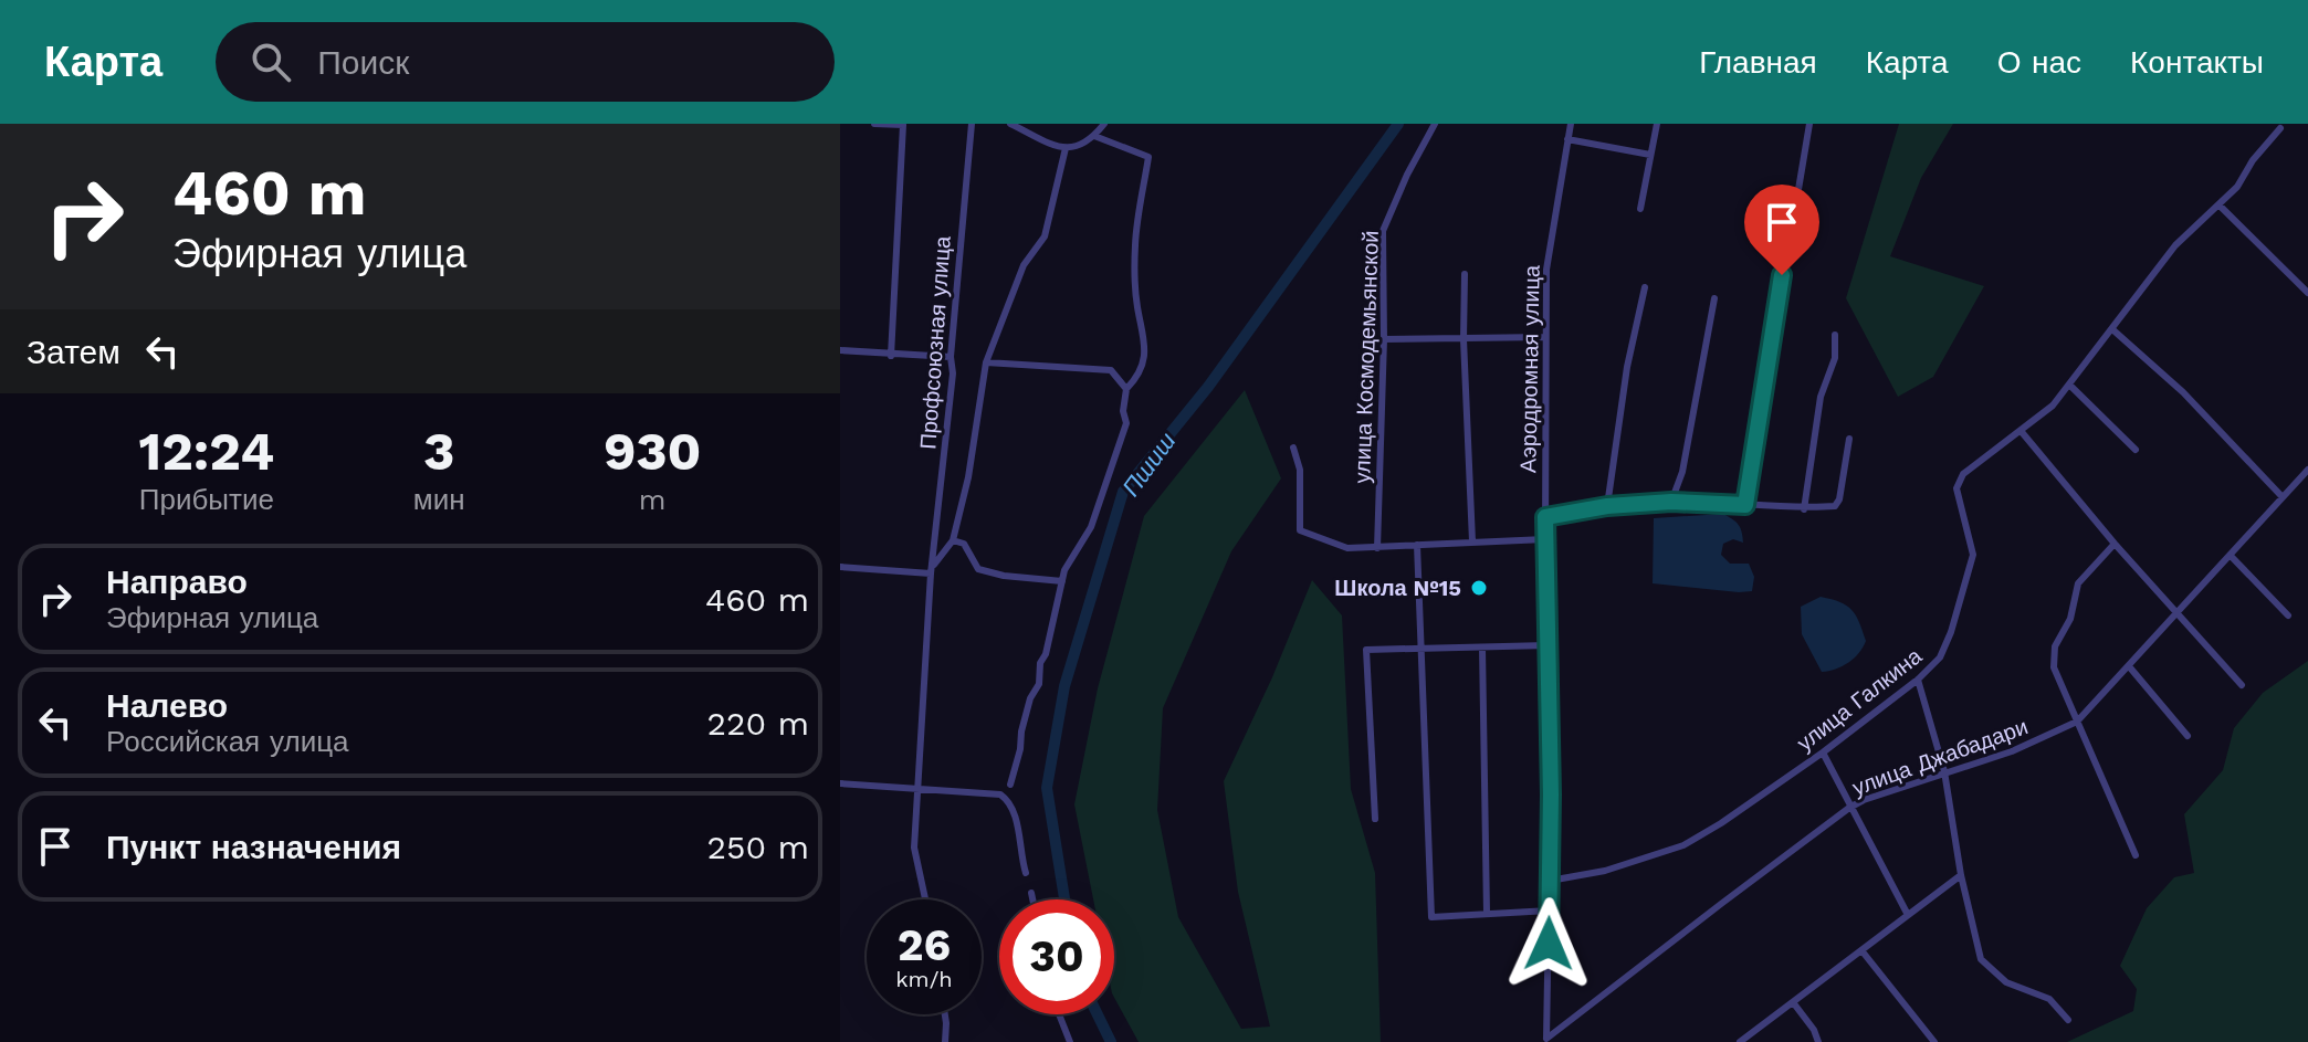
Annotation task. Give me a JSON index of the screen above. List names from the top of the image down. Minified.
{"streets":{"street":["Профсоюзная улица","улица Космодемьянской","Аэродромная улица","улица Галкина","улица Джабадари"]},"crossings":[["Аэродромная улица","улица Галкина"],["Аэродромная улица","улица Джабадари"]],"water":["Пшиш"],"places":["Школа №15"],"page":{"header":"Карта","search":"Поиск","nav":["Главная","Карта","О нас","Контакты"],"turn":["460 m","Эфирная улица"],"then":"Затем","eta":["12:24","Прибытие","3","мин","930","m"],"list":[{"name":"Направо","note":"Эфирная улица","value":"460 m"},{"name":"Налево","note":"Российская улица","value":"220 m"},{"name":"Пункт назначения","value":"250 m"}],"speed":"26 km/h","limit":"30"}}
